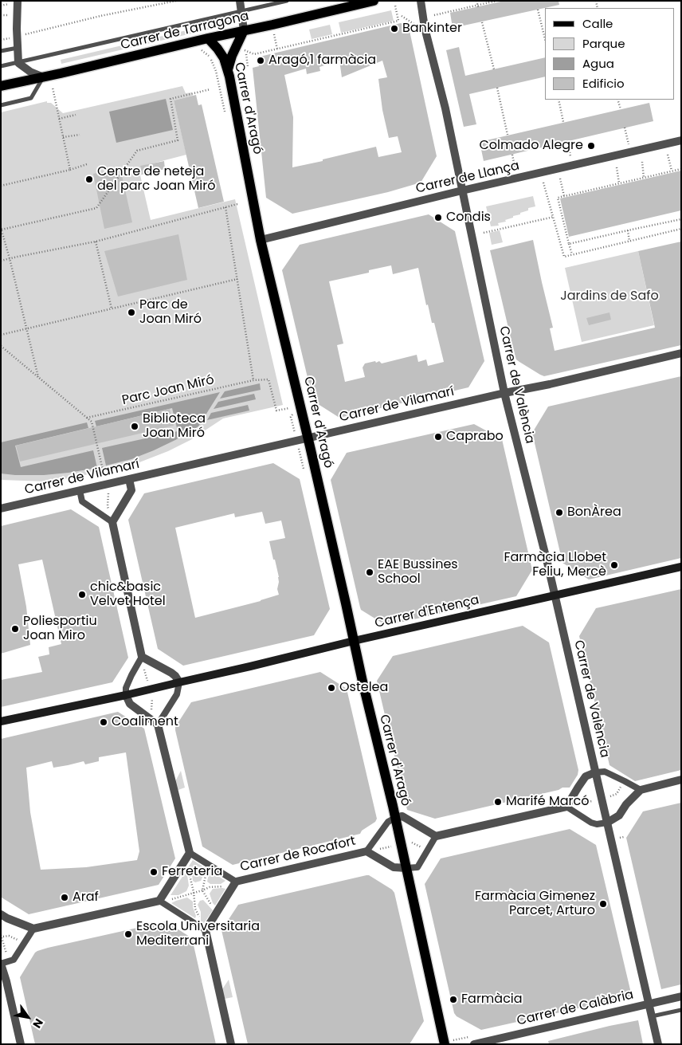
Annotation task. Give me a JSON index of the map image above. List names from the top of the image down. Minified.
{"streets":{"main road":["Carrer de Tarragona","Carrer d'Aragó","Carrer d'Entença"],"street":["Carrer de Llança","Carrer de València","Carrer de Vilamarí","Carrer de Rocafort","Carrer de Calàbria"],"path":["Parc Joan Miró"]},"crossings":[["Carrer de Tarragona","Carrer d'Aragó"],["Carrer d'Aragó","Carrer de Llança"],["Carrer d'Aragó","Carrer de Vilamarí"],["Carrer d'Aragó","Carrer d'Entença"],["Carrer d'Aragó","Carrer de Rocafort"],["Carrer de Llança","Carrer de València"],["Carrer de València","Carrer de Vilamarí"],["Carrer de València","Carrer d'Entença"],["Carrer de València","Carrer de Calàbria"]],"parks":["Jardins de Safo"],"places":["Bankinter","Aragó,1 farmàcia","Colmado Alegre","Centre de neteja del parc Joan Miró","Condis","Parc de Joan Miró","Biblioteca Joan Miró","Caprabo","BonÀrea","Farmàcia Llobet Feliu, Mercè","EAE Bussines School","chic&basic Velvet Hotel","Poliesportiu Joan Miro","Ostelea","Coaliment","Marifé Marcó","Ferreteria","Araf","Farmàcia Gimenez Parcet, Arturo","Escola Universitaria Mediterrani","Farmàcia"],"legend":["Calle","Parque","Agua","Edificio"],"north":"bottom right"}
